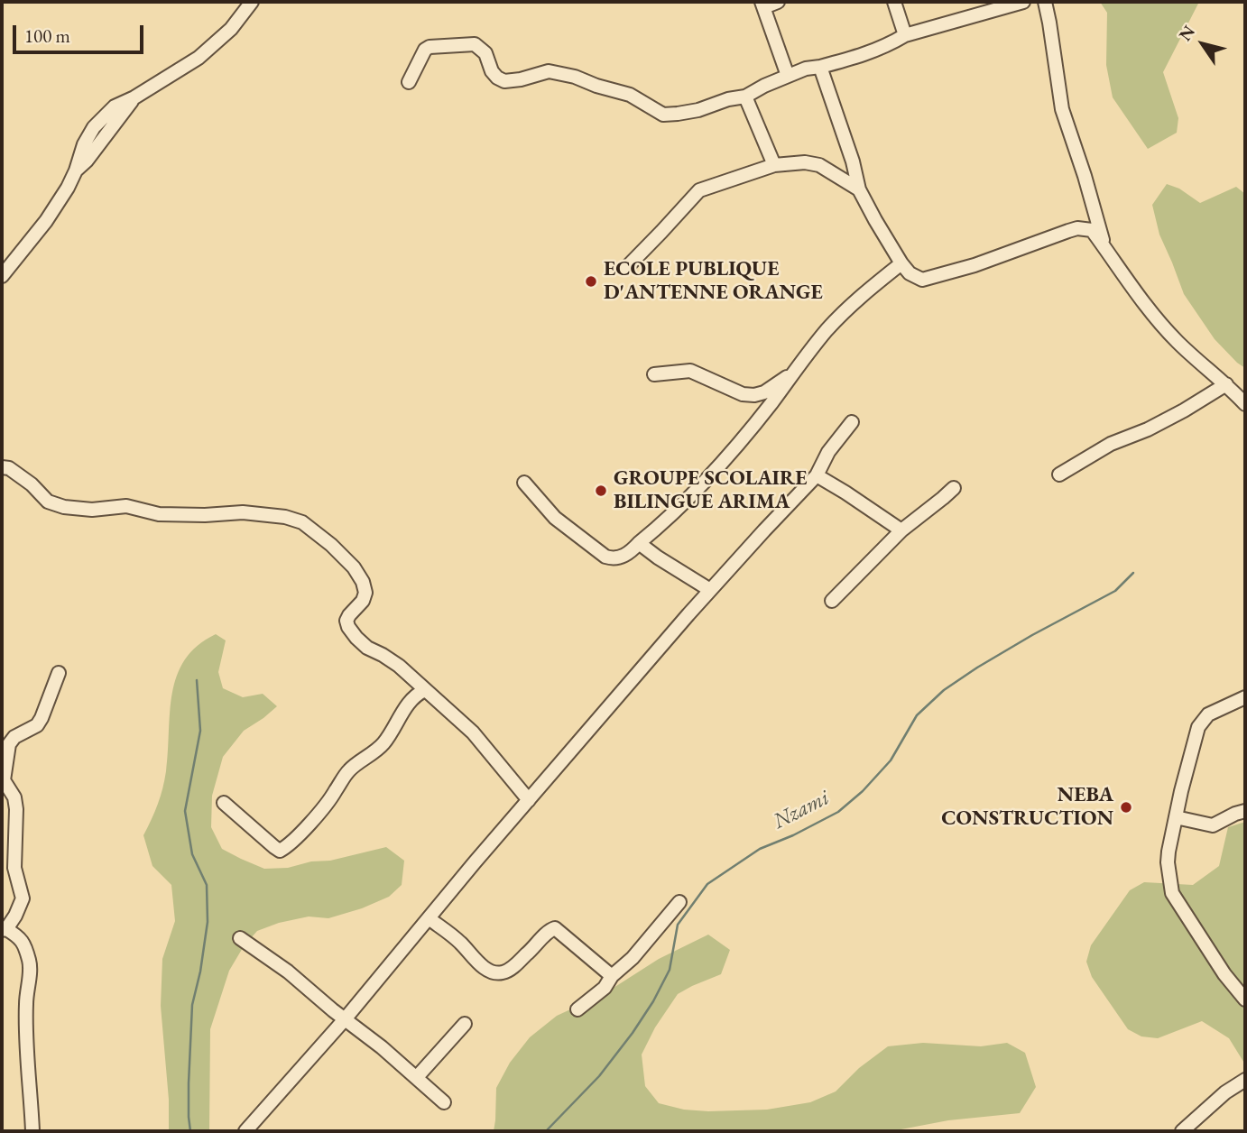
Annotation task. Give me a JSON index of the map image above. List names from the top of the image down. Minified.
{"water":["Nzami"],"places":["ECOLE PUBLIQUE D'ANTENNE ORANGE","GROUPE SCOLAIRE BILINGUE ARIMA","NEBA CONSTRUCTION"],"scale_bar":"100 m","north":"top left"}
